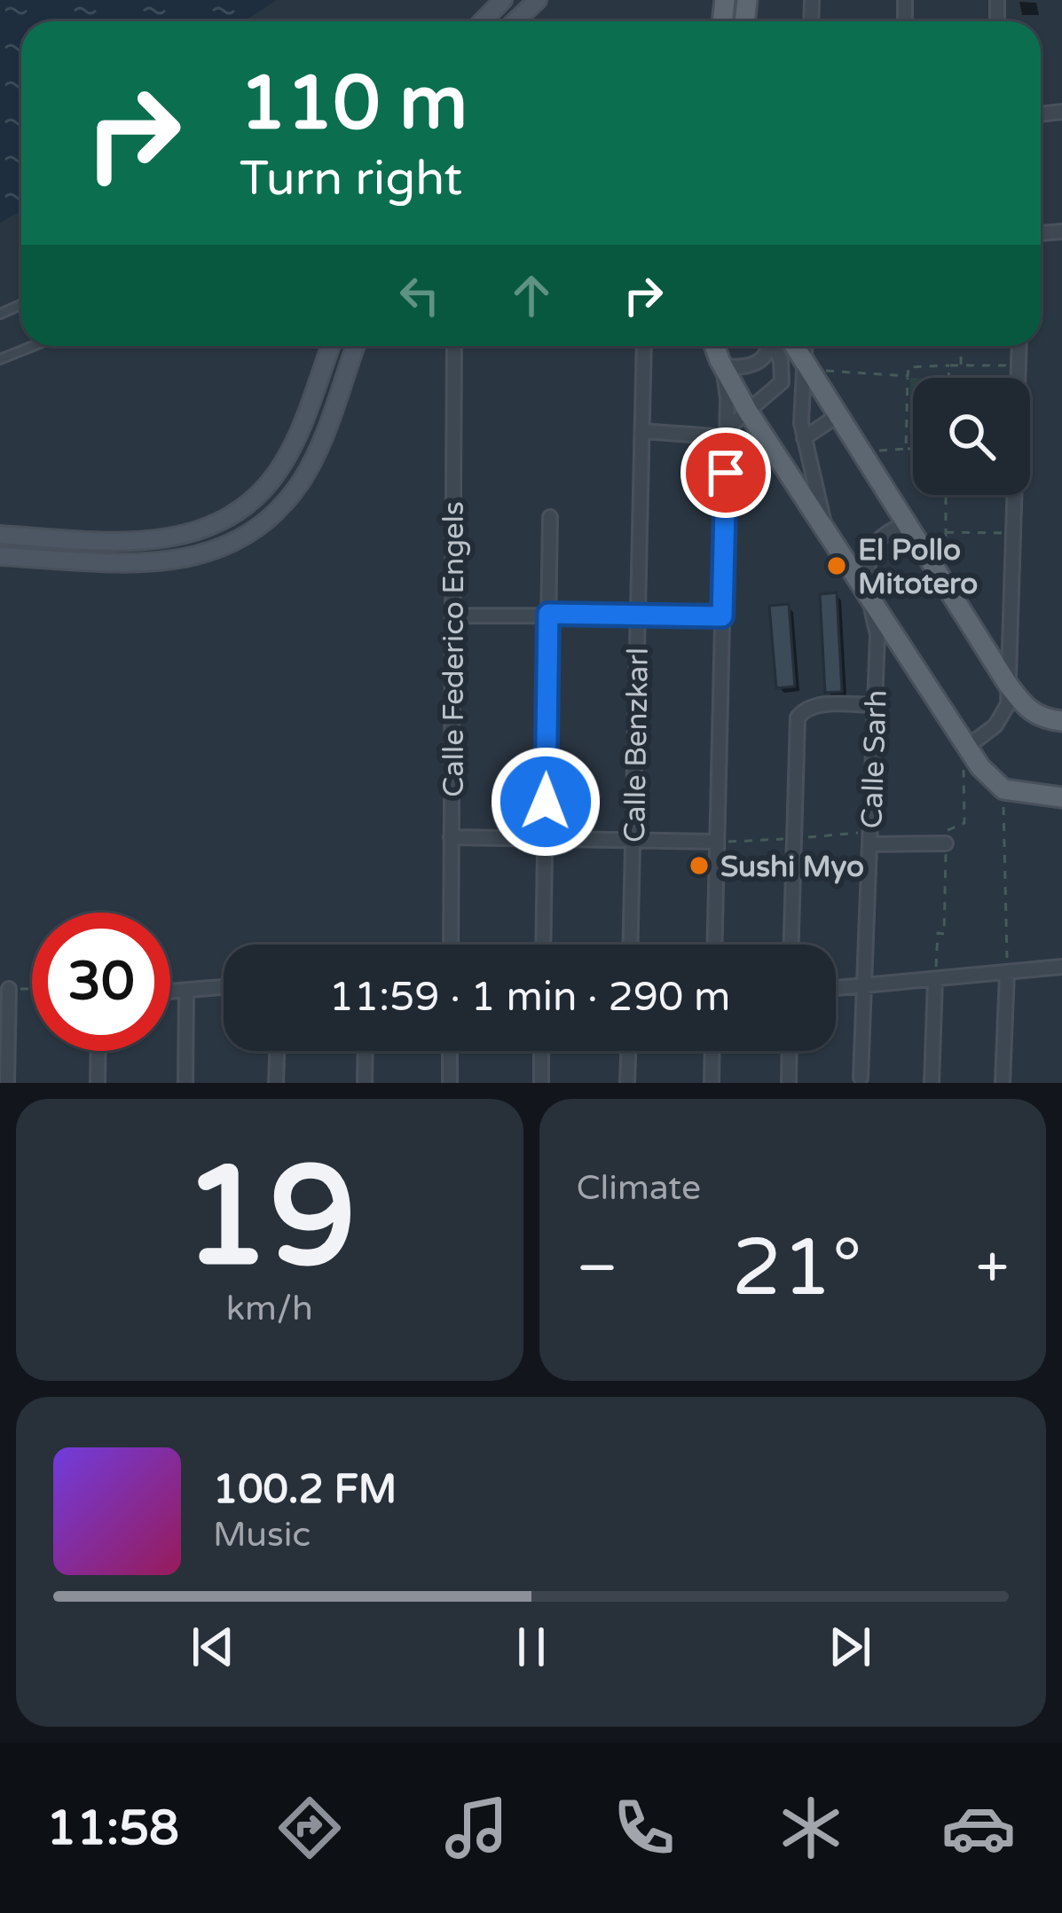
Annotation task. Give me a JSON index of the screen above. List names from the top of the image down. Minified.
{"streets":{"street":["Calle Federico Engels","Calle Benzkarl","Calle Sarh"]},"places":["El Pollo Mitotero","Sushi Myo"],"page":{"turn":["110 m","Turn right"],"limit":"30","trip":"11:59 · 1 min · 290 m","tile":[["19","km/h"],"Climate"],"heat":["−","21°","+"],"song":["100.2 FM","Music"],"tabs":"11:58"}}
